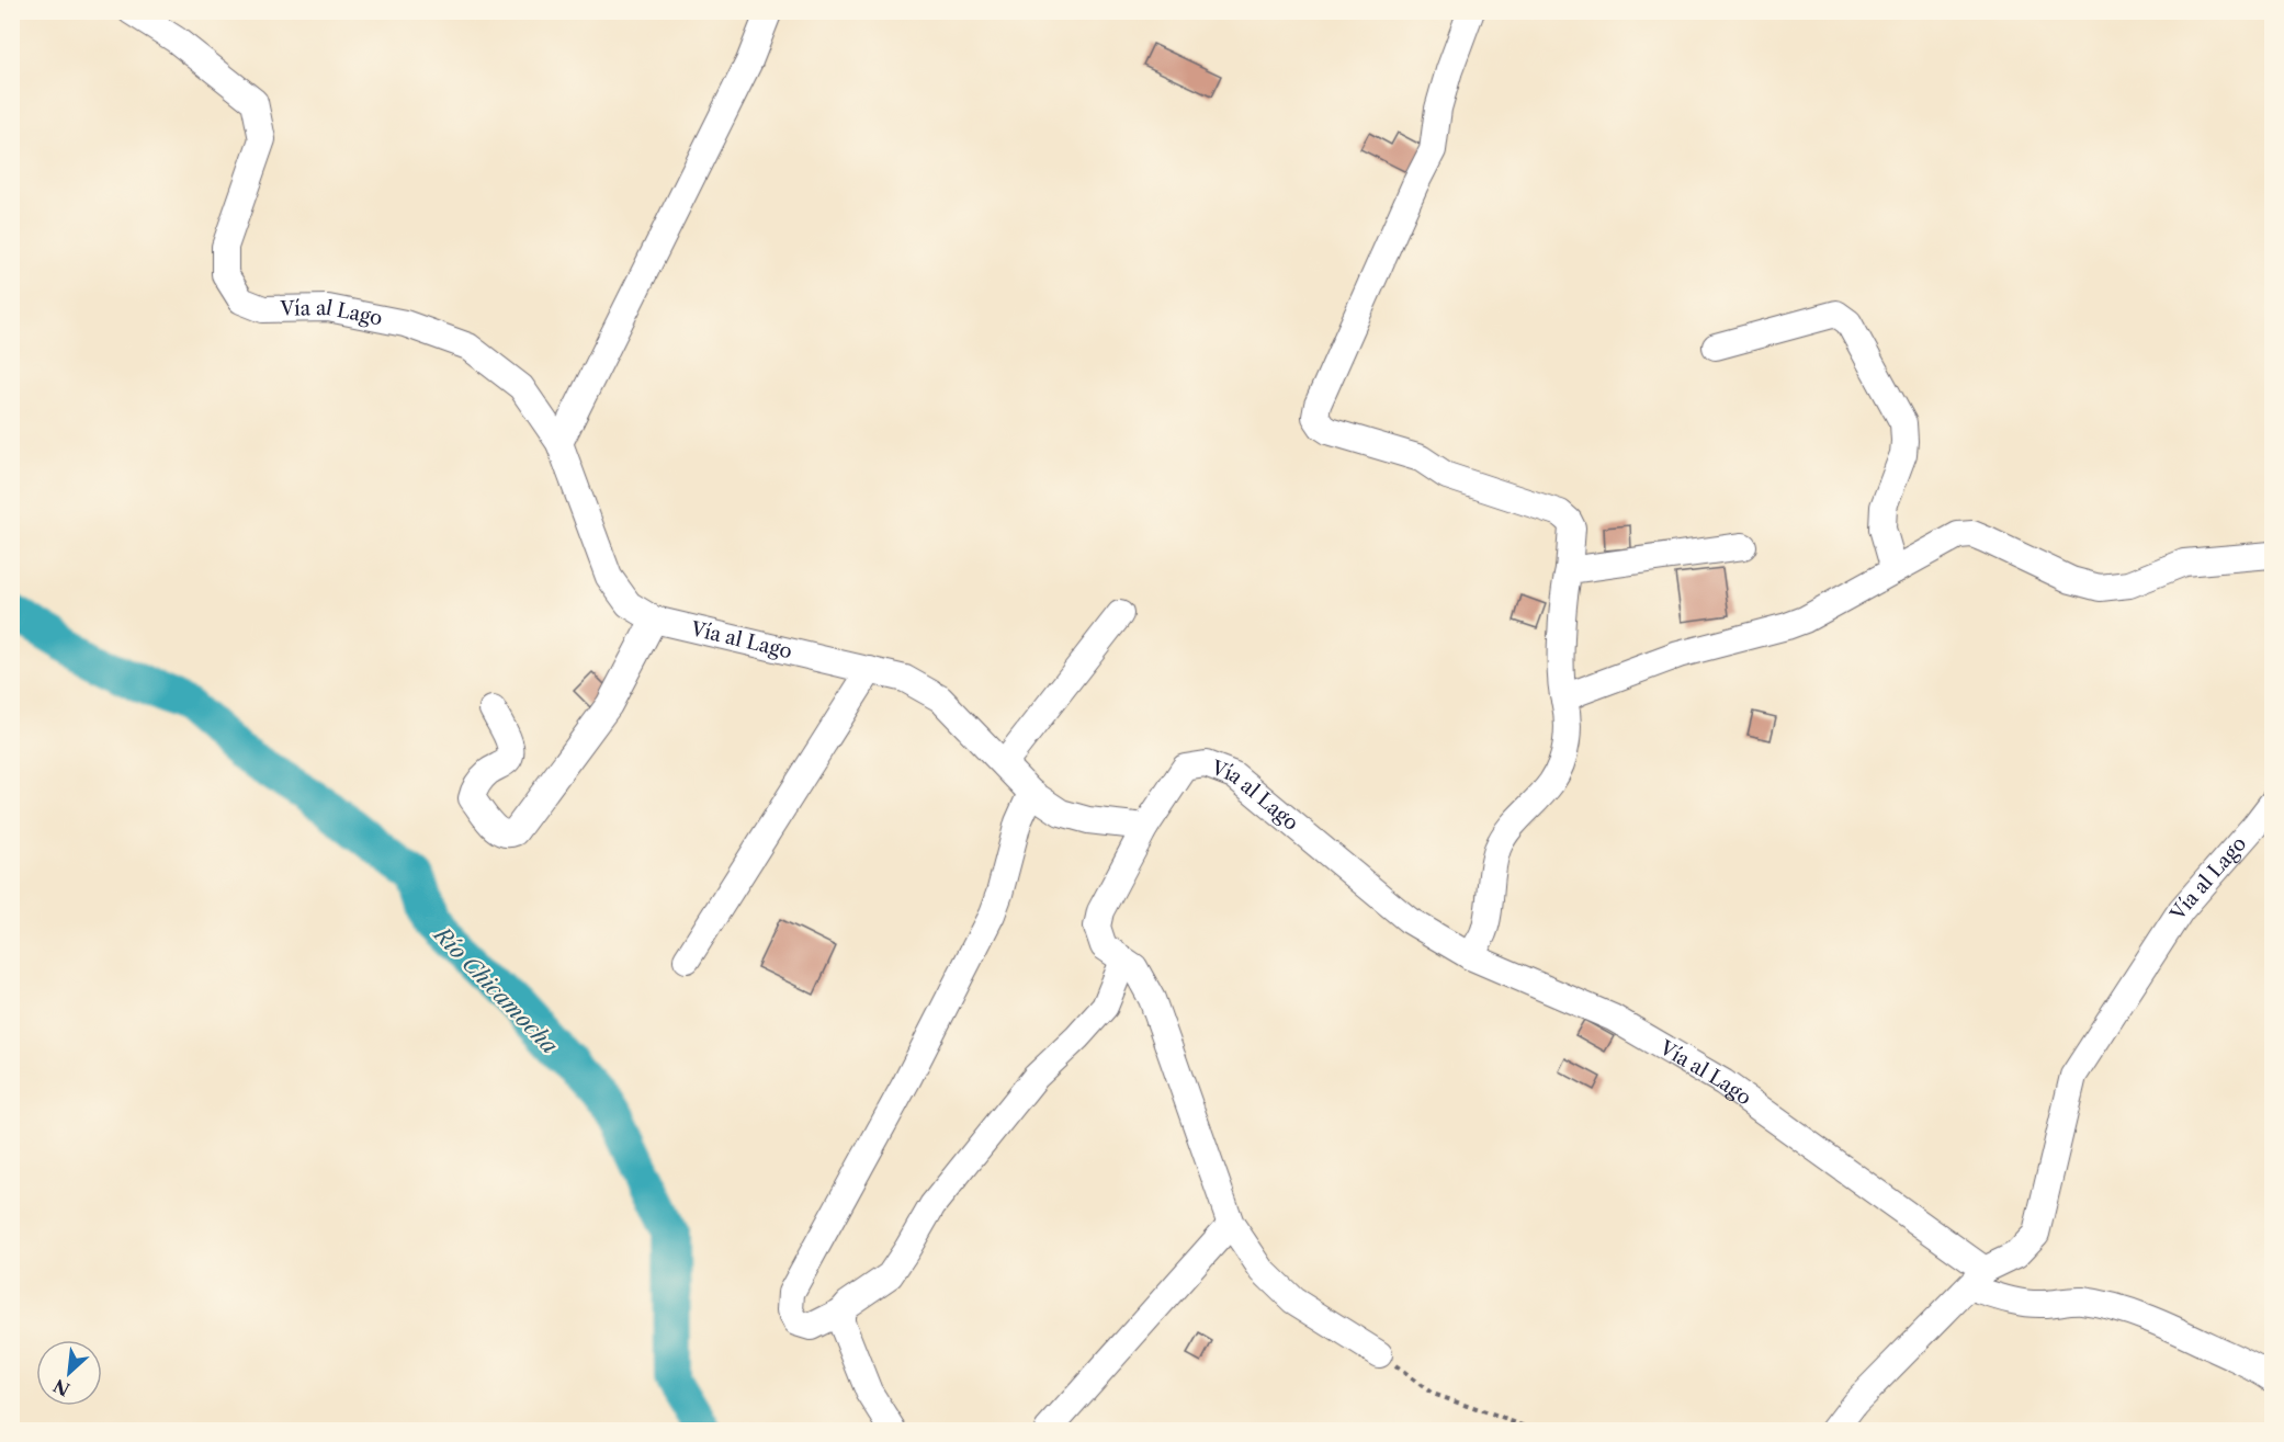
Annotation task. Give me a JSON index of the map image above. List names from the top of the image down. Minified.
{"streets":{"street":["Vía al Lago"]},"water":["Río Chicamocha"],"north":"bottom left"}
